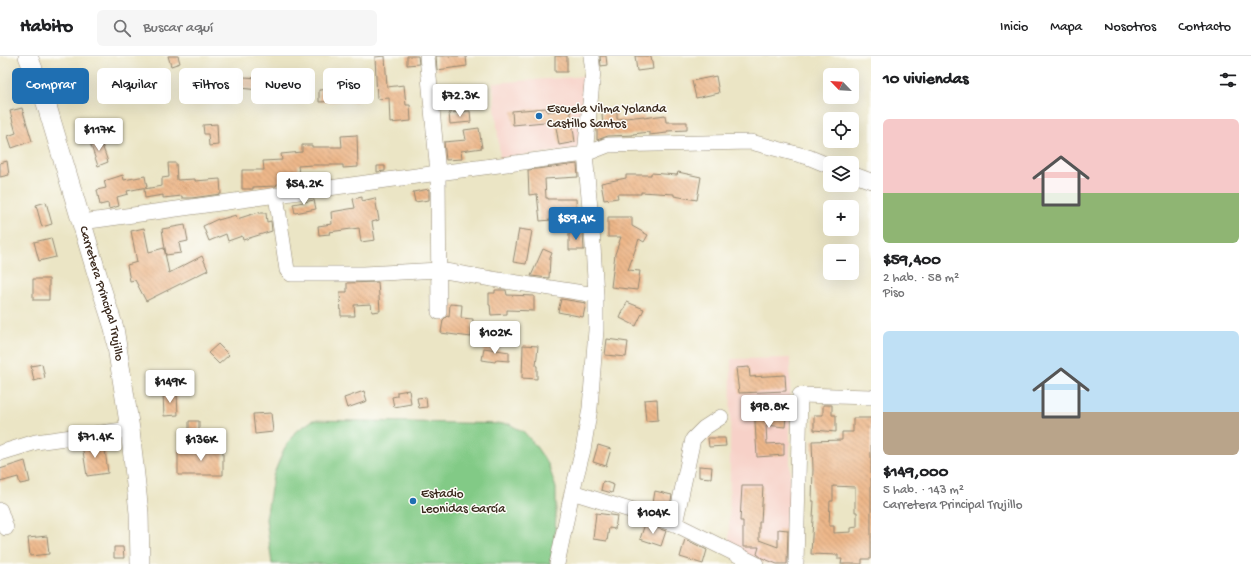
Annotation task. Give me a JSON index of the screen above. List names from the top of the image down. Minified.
{"streets":{"main road":["Carretera Principal Trujillo"]},"places":["Escuela Vilma Yolanda Castillo Santos","Estadio Leonidas García"],"north":"top left","page":{"header":"Habito","search":"Buscar aquí","nav":["Inicio","Mapa","Nosotros","Contacto"],"heading":"10 viviendas","map_buttons":["+","−"],"chip":["Comprar","Alquilar","Filtros","Nuevo","Piso"],"price":["$72.3K","$117K","$54.2K","$59.4K","$102K","$149K","$98.8K","$71.4K","$136K","$104K"],"list":[{"name":"$59,400","note":"2 hab. · 58 m² · Piso"},{"name":"$149,000","note":"5 hab. · 143 m² · Carretera Principal Trujillo"}]}}
